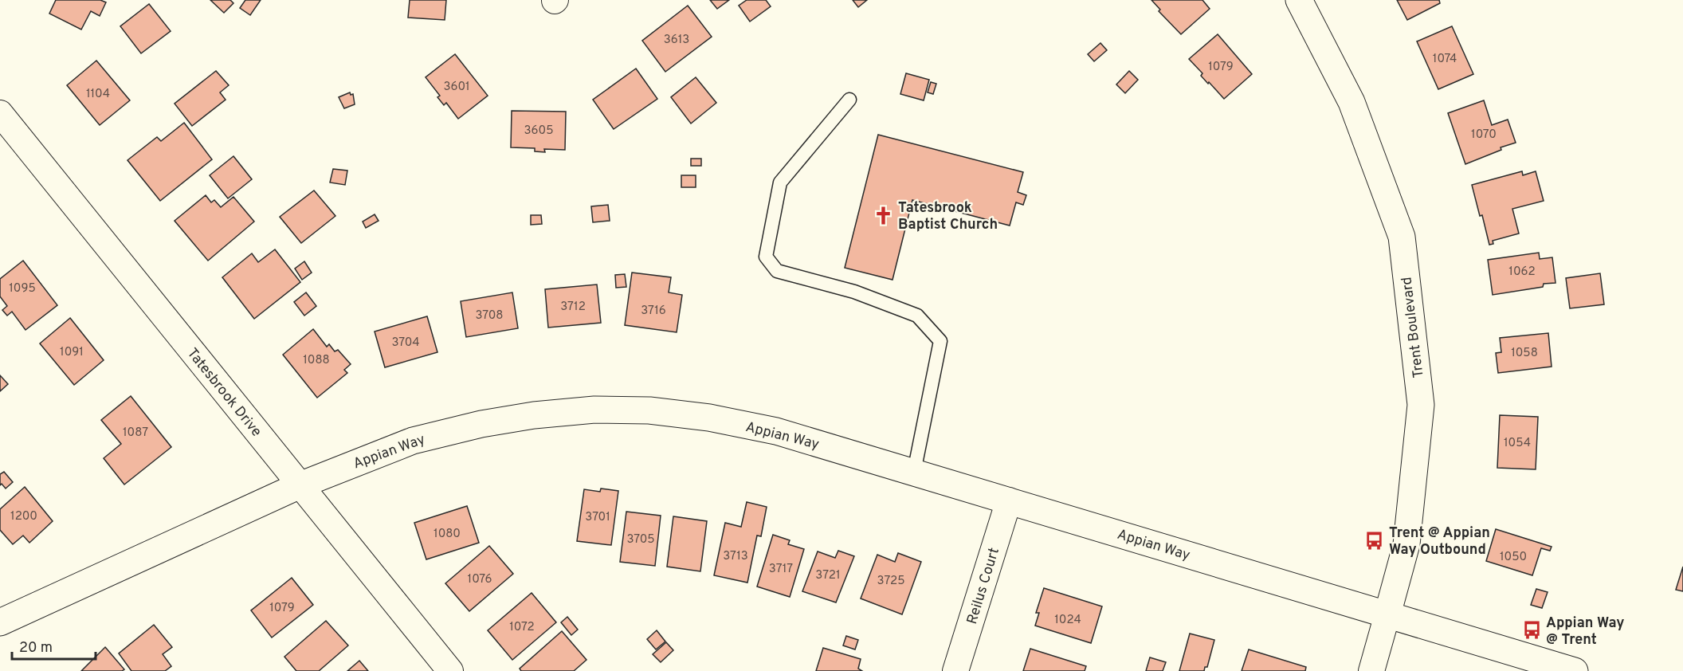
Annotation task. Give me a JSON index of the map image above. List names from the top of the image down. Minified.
{"streets":{"street":["Trent Boulevard","Tatesbrook Drive","Appian Way","Reilus Court"]},"crossings":[["Trent Boulevard","Appian Way"],["Tatesbrook Drive","Appian Way"],["Appian Way","Reilus Court"]],"places":{"church":["Tatesbrook Baptist Church"],"bus stop":["Trent @ Appian Way Outbound","Appian Way @ Trent"]},"house_numbers":["3613","1074","1079","3601","1104","3605","1070","1062","1095","3712","3716","3708","3704","1091","1058","1088","1087","1054","1200","3701","1080","3705","3713","1050","3717","3721","1076","3725","1079","1024","1072"],"scale_bar":"20 m"}
